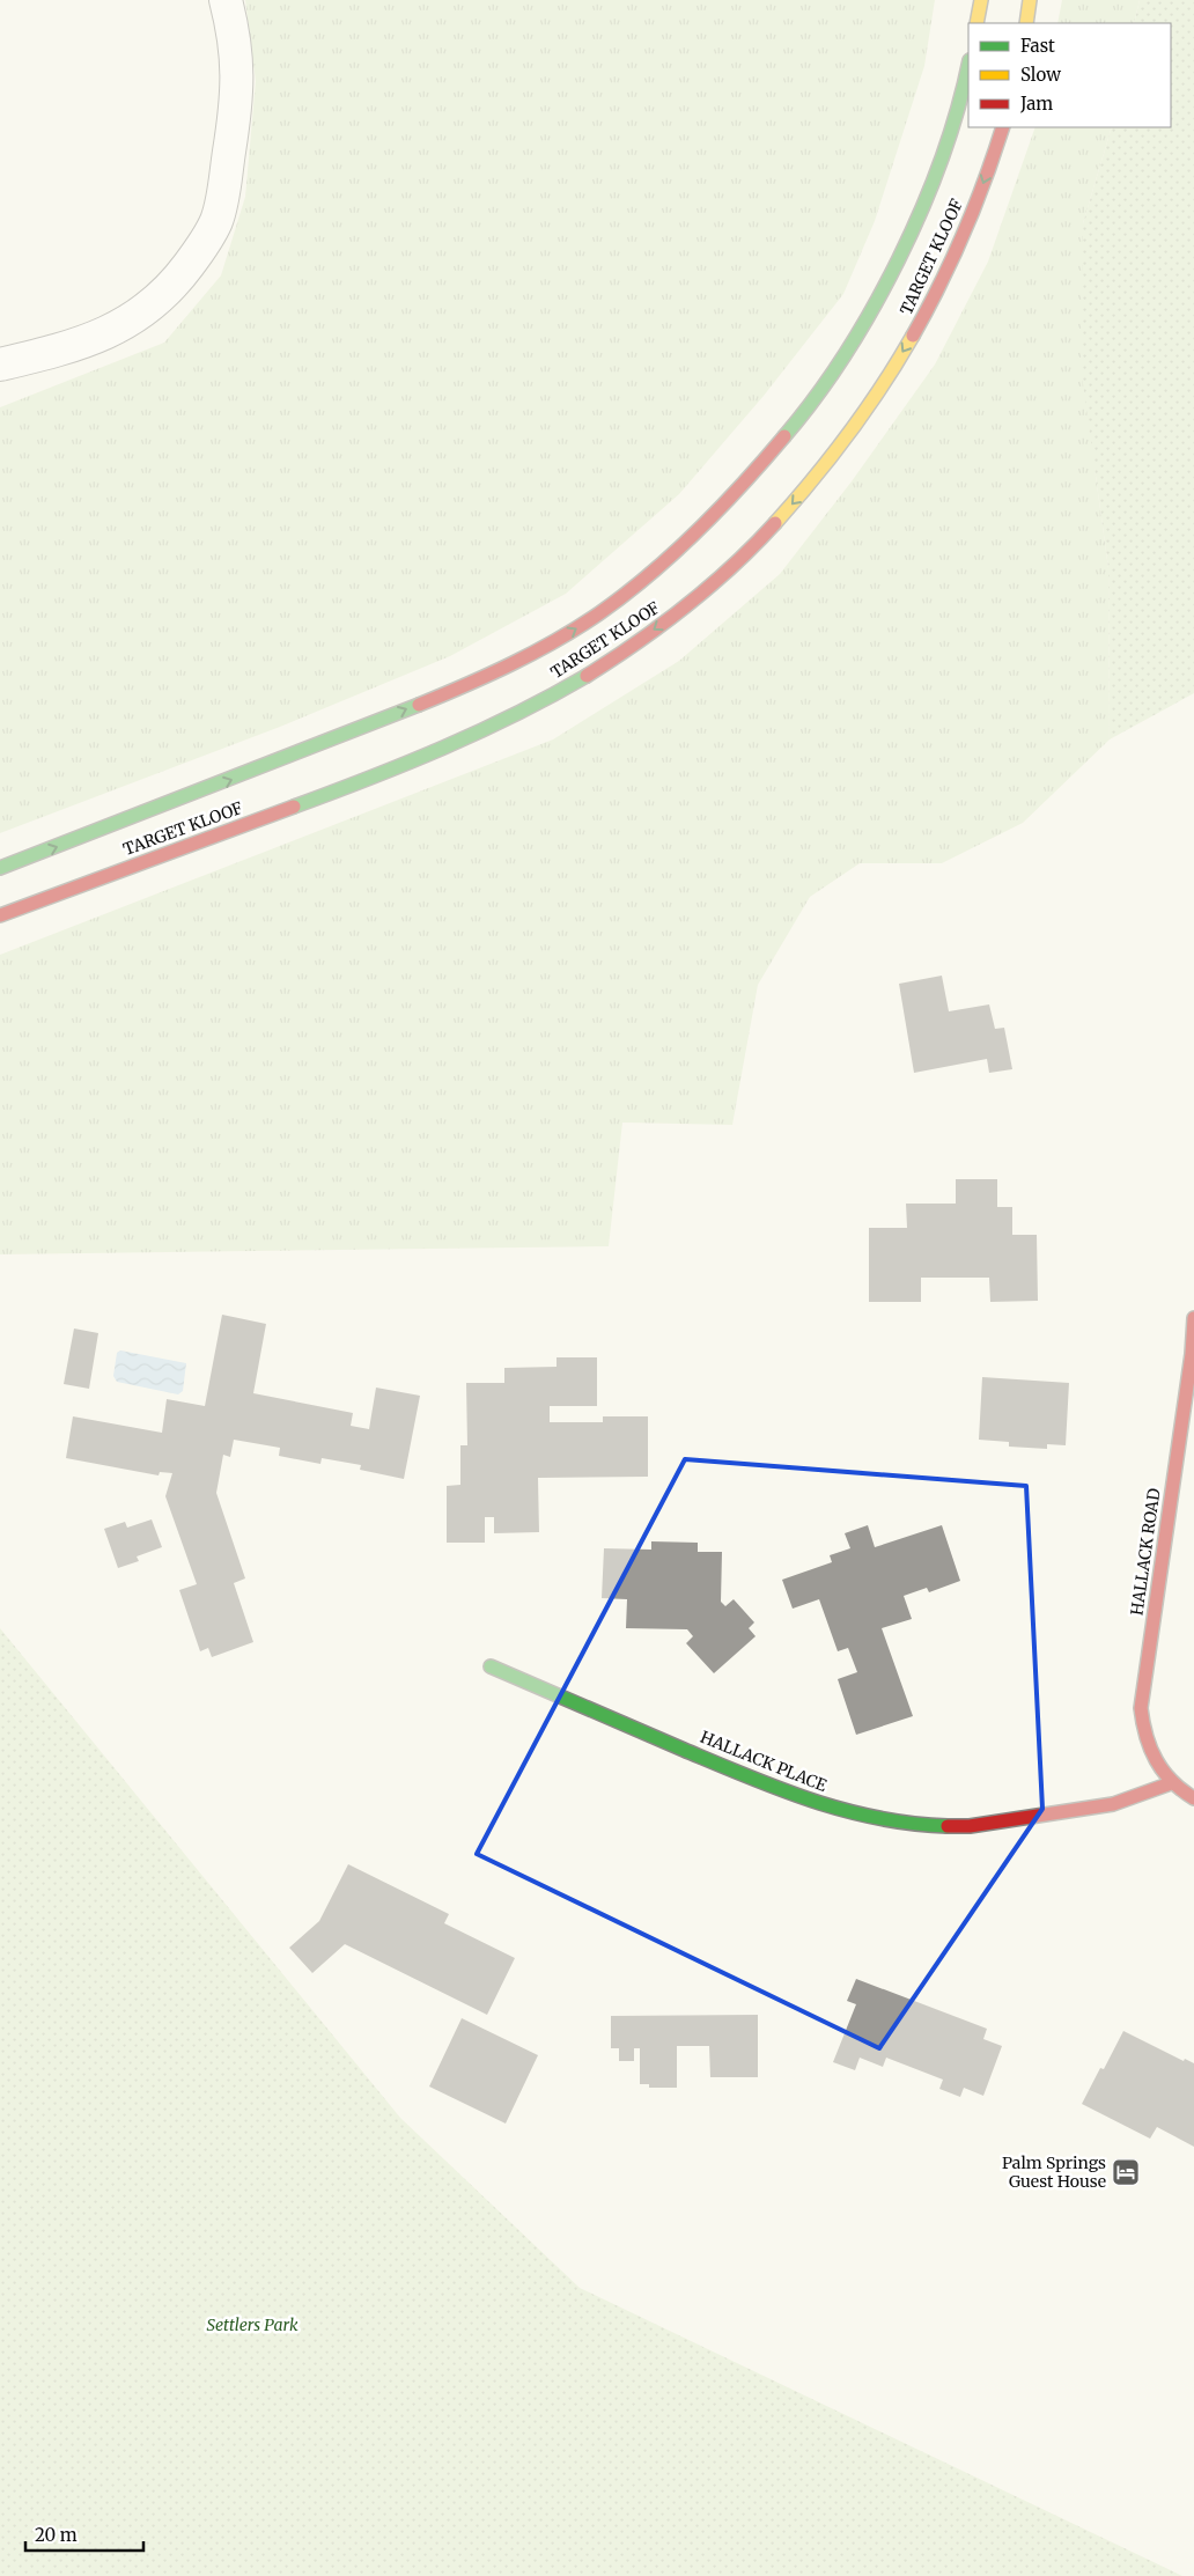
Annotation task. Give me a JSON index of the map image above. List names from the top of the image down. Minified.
{"streets":{"main road":["TARGET KLOOF","HALLACK ROAD","HALLACK PLACE"]},"crossings":[["HALLACK ROAD","HALLACK PLACE"]],"parks":["Settlers Park"],"places":{"hotel":["Palm Springs Guest House"]},"legend":["Fast","Slow","Jam"],"scale_bar":"20 m"}
